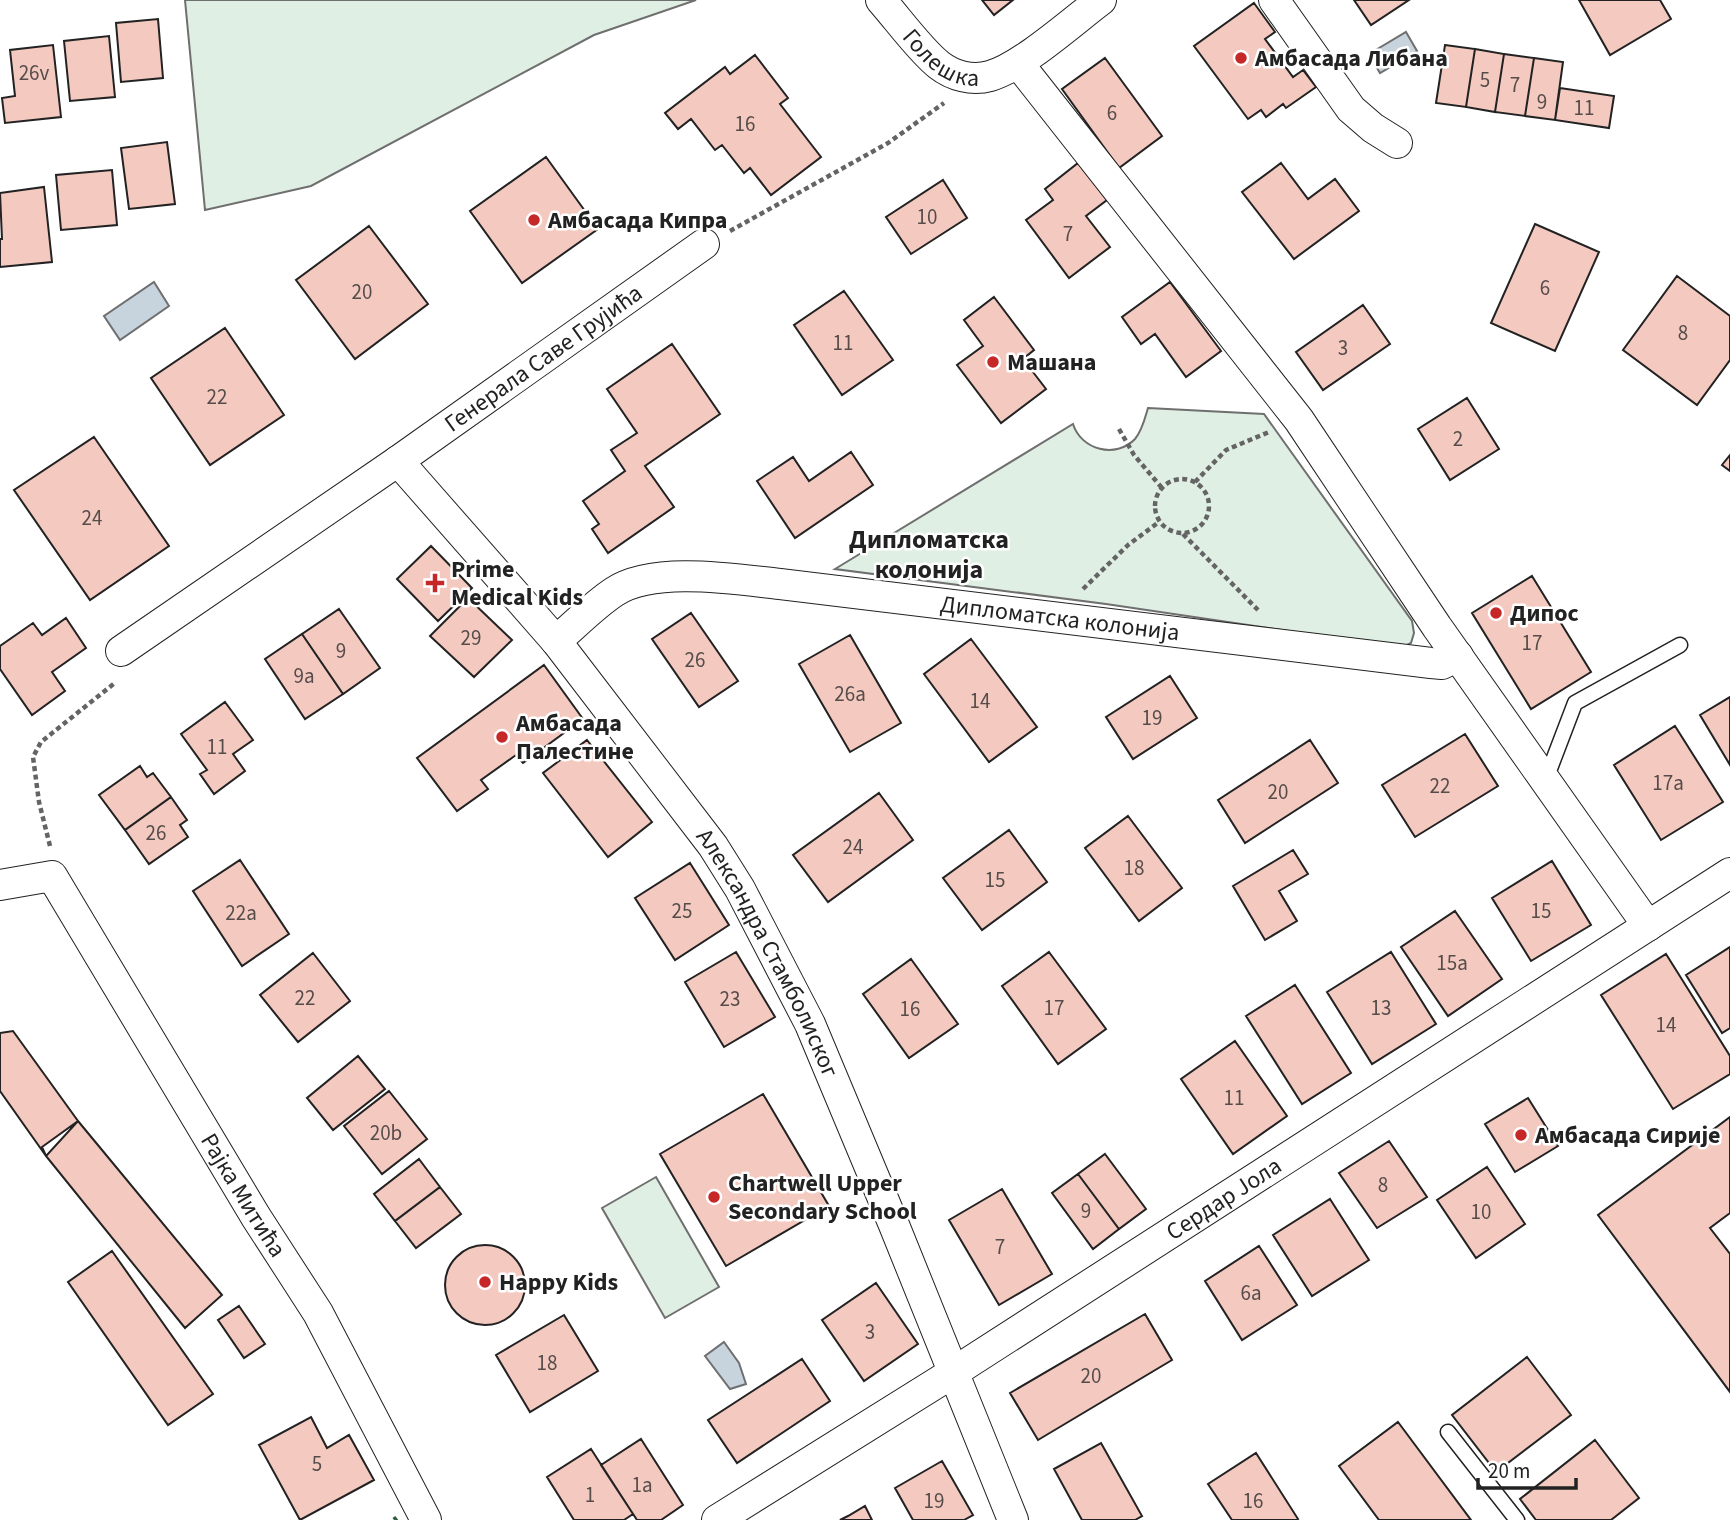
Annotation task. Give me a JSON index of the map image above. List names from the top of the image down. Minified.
{"streets":{"street":["Голешка","Генерала Саве Грујића","Дипломатска колонија","Александра Стамболиског","Рајка Митића","Сердар Јола"]},"crossings":[["Генерала Саве Грујића","Александра Стамболиског"],["Дипломатска колонија","Александра Стамболиског"],["Александра Стамболиског","Сердар Јола"]],"districts":["Дипломатска колонија"],"places":{"other":["Амбасада Либана","Амбасада Кипра","Машана","Дипос","Амбасада Палестине","Амбасада Сирије","Chartwell Upper Secondary School","Happy Kids"],"health":["Prime Medical Kids"]},"house_numbers":["26v","5","7","9","11","6","16","10","7","6","20","8","11","3","22","2","24","29","17","9","26","9a","26a","14","19","11","17a","22","20","26","24","18","15","25","15","22a","15a","22","23","17","13","16","14","11","20b","8","9","10","7","6a","3","18","20","5","1a","1","19","16"],"scale_bar":"20 m"}
